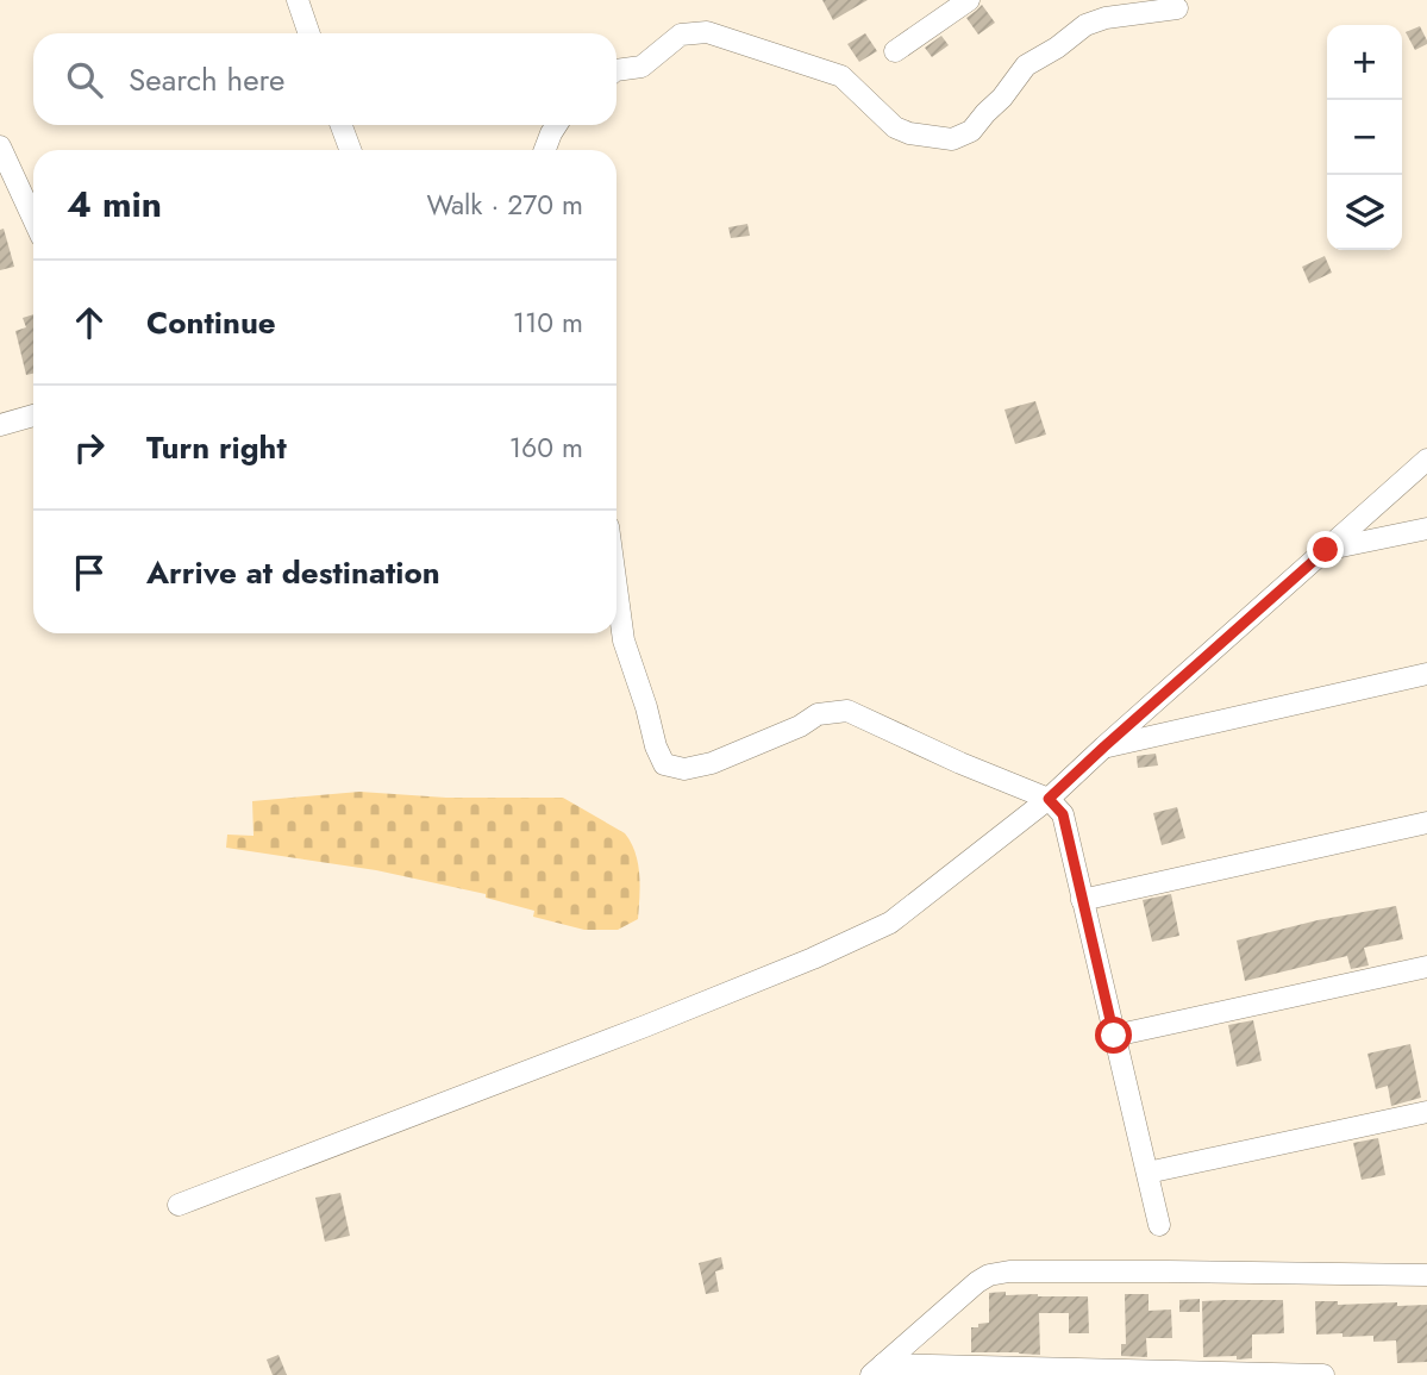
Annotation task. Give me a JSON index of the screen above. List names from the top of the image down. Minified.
{"page":{"map_buttons":["+","−"],"search":"Search here","heading":["4 min","Walk · 270 m"],"list":[["Continue","110 m"],["Turn right","160 m"],"Arrive at destination"]}}
